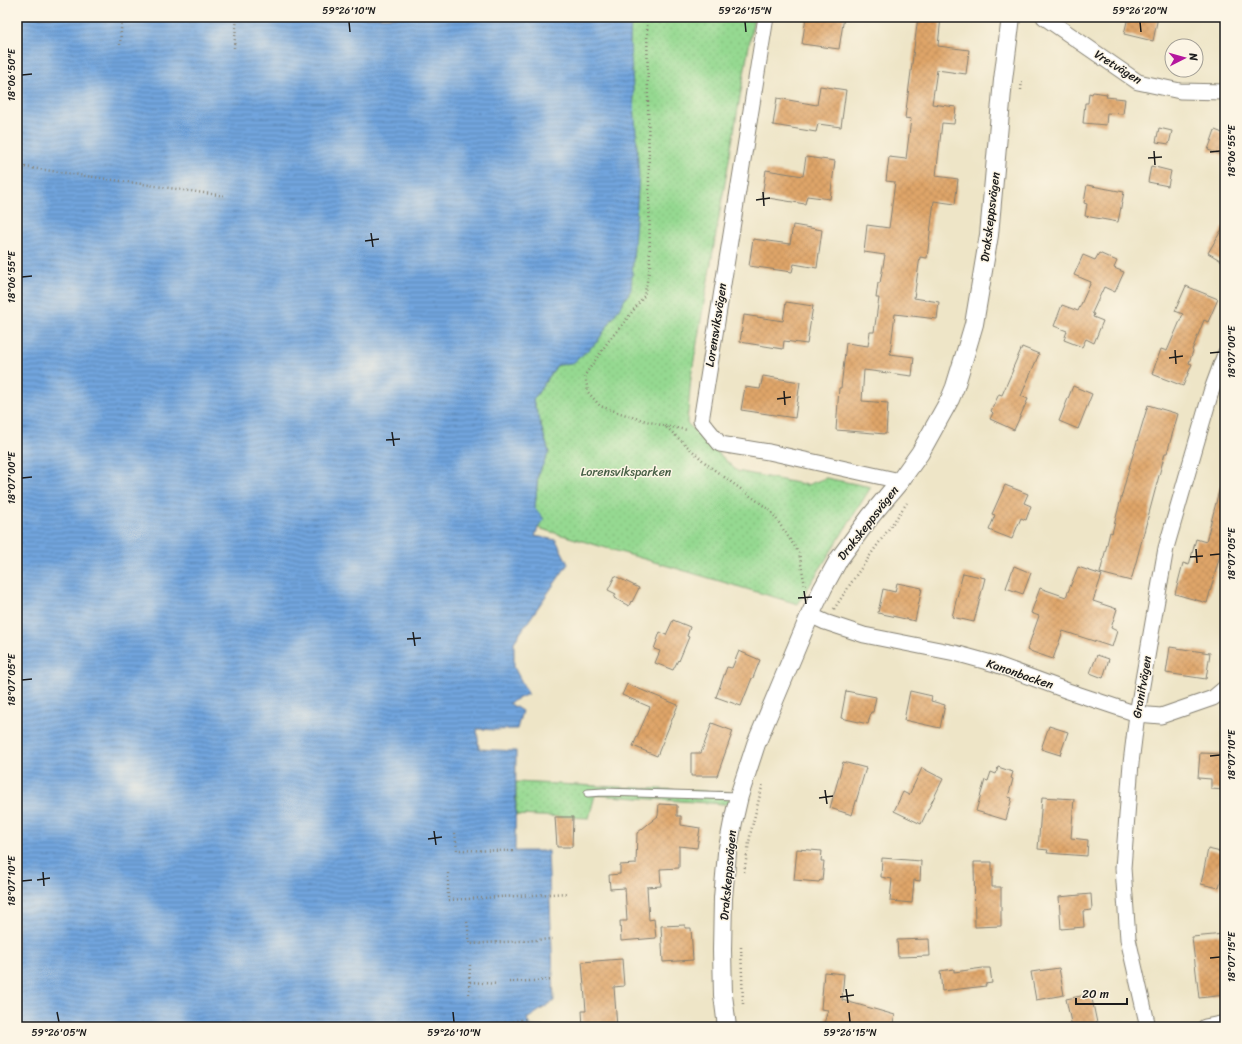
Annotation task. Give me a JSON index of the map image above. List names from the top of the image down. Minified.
{"streets":{"street":["Vretvägen","Drakskeppsvägen","Lorensviksvägen","Kanonbacken","Granitvägen"]},"crossings":[["Drakskeppsvägen","Lorensviksvägen"],["Drakskeppsvägen","Kanonbacken"],["Kanonbacken","Granitvägen"]],"parks":["Lorensviksparken"],"scale_bar":"20 m","north":"right","coordinates":["59°26'10\"N","59°26'15\"N","59°26'20\"N","18°06'50\"E","18°06'55\"E","18°07'00\"E","18°07'05\"E","18°07'10\"E","18°07'15\"E","59°26'05\"N"]}
